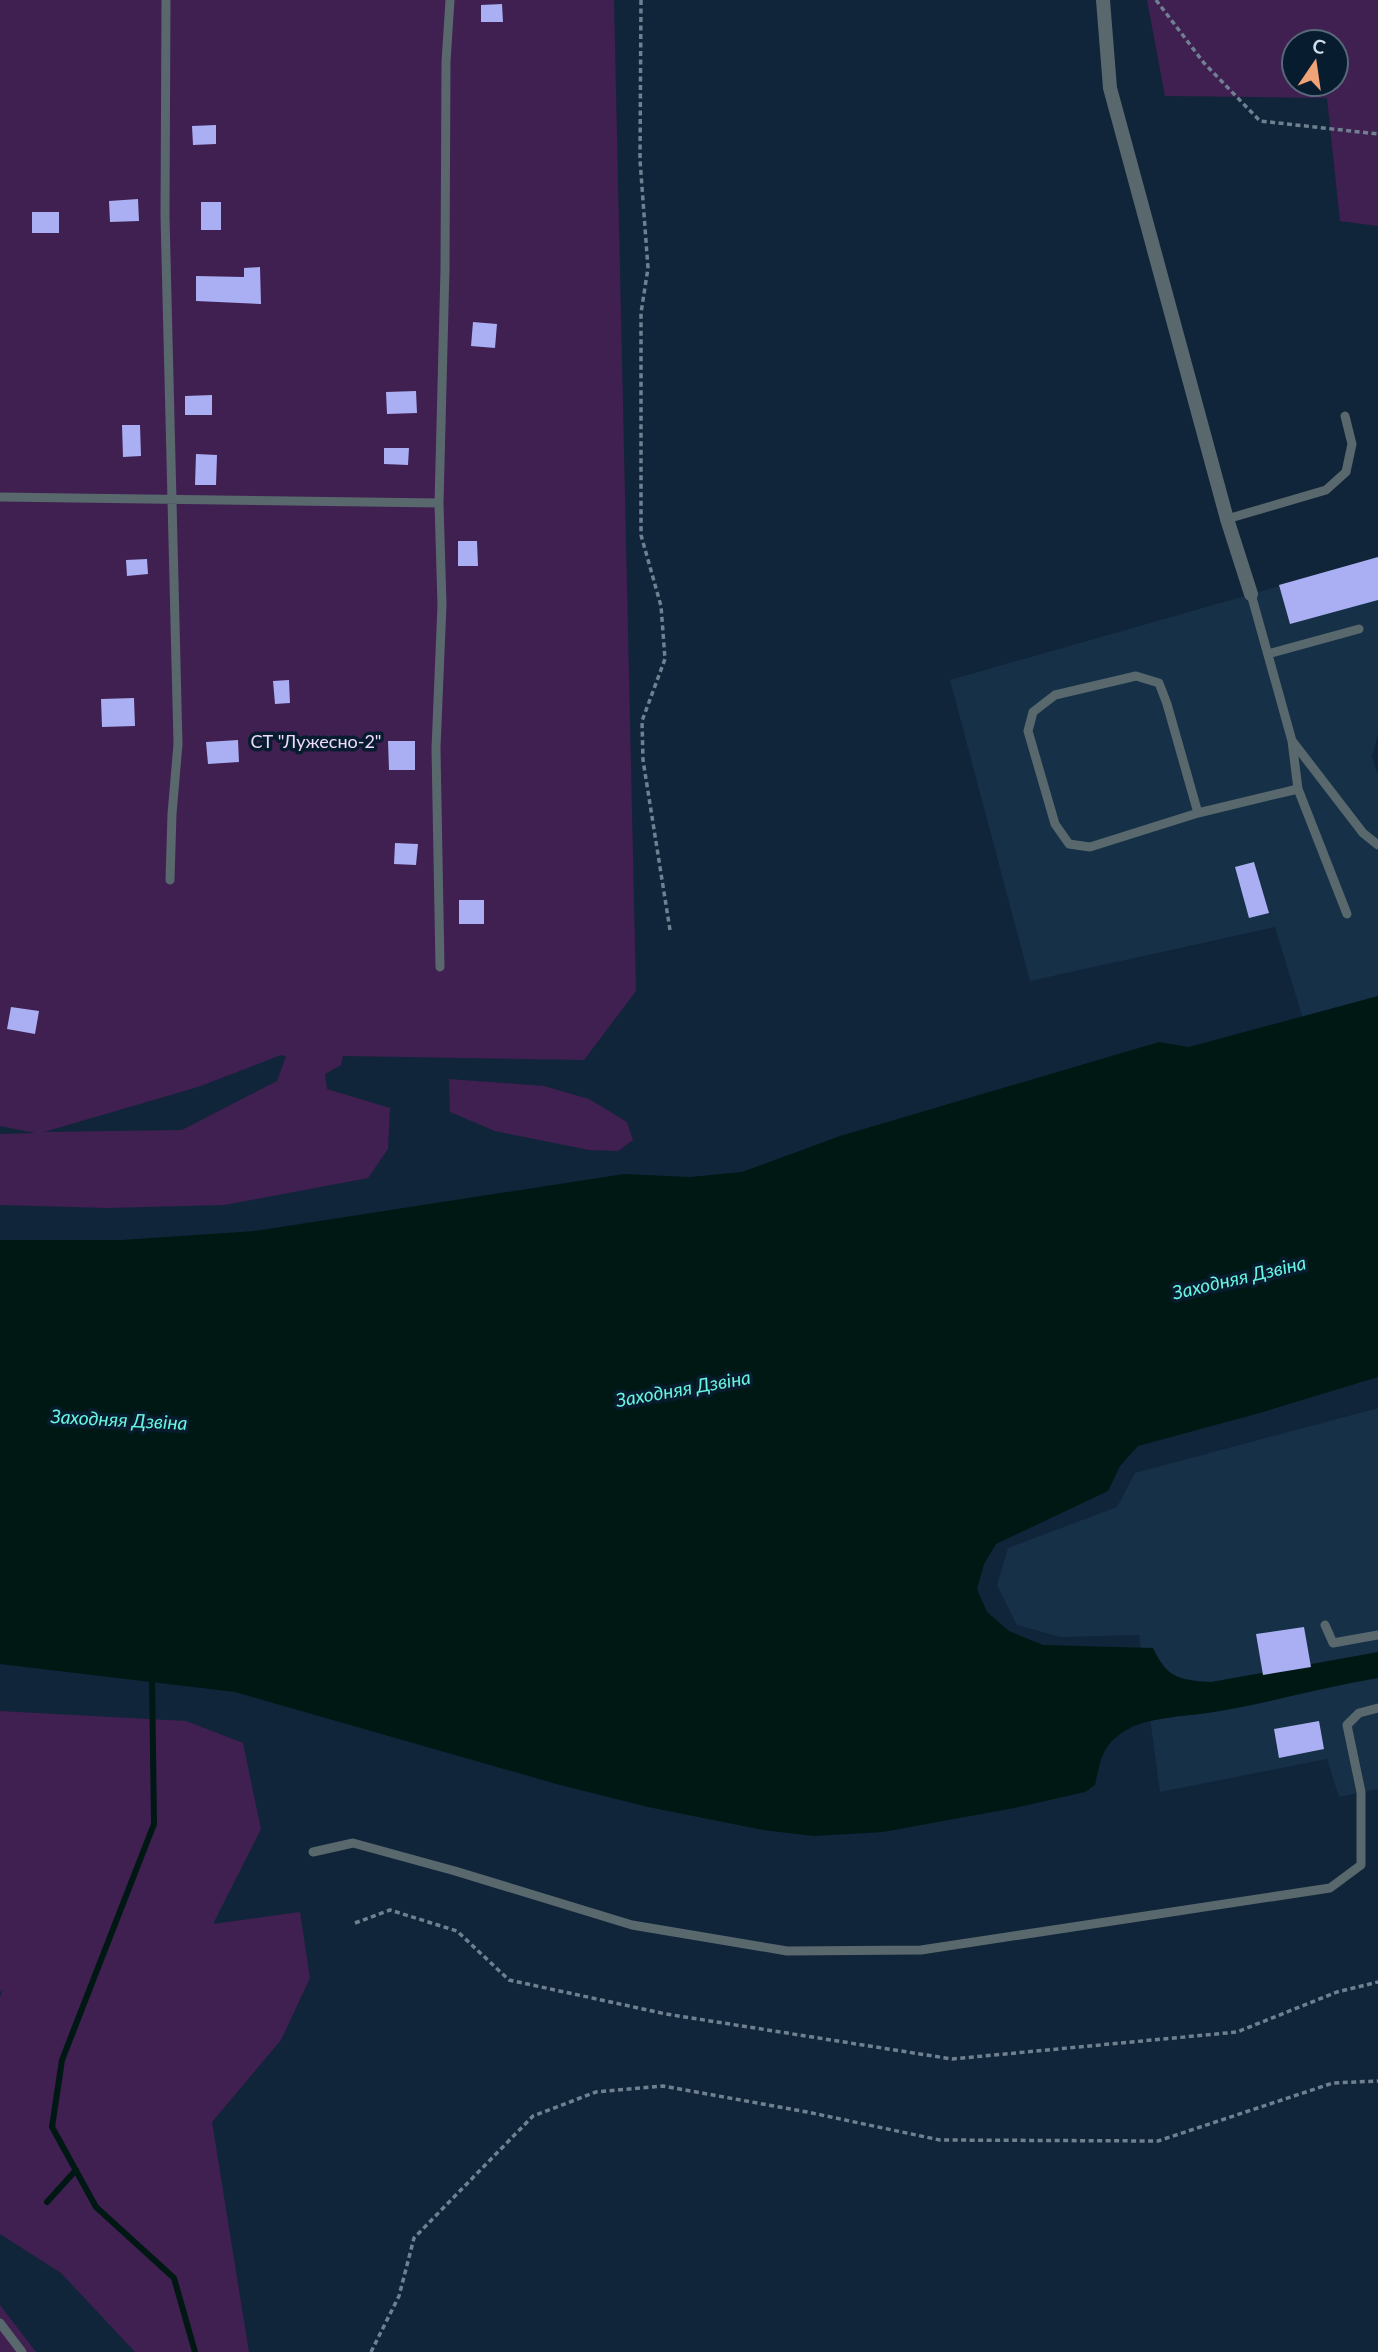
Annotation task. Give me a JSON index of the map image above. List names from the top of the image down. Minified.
{"water":["Заходняя Дзвіна"],"parks":["СТ \"Лужесно-2\""],"north":"top"}
